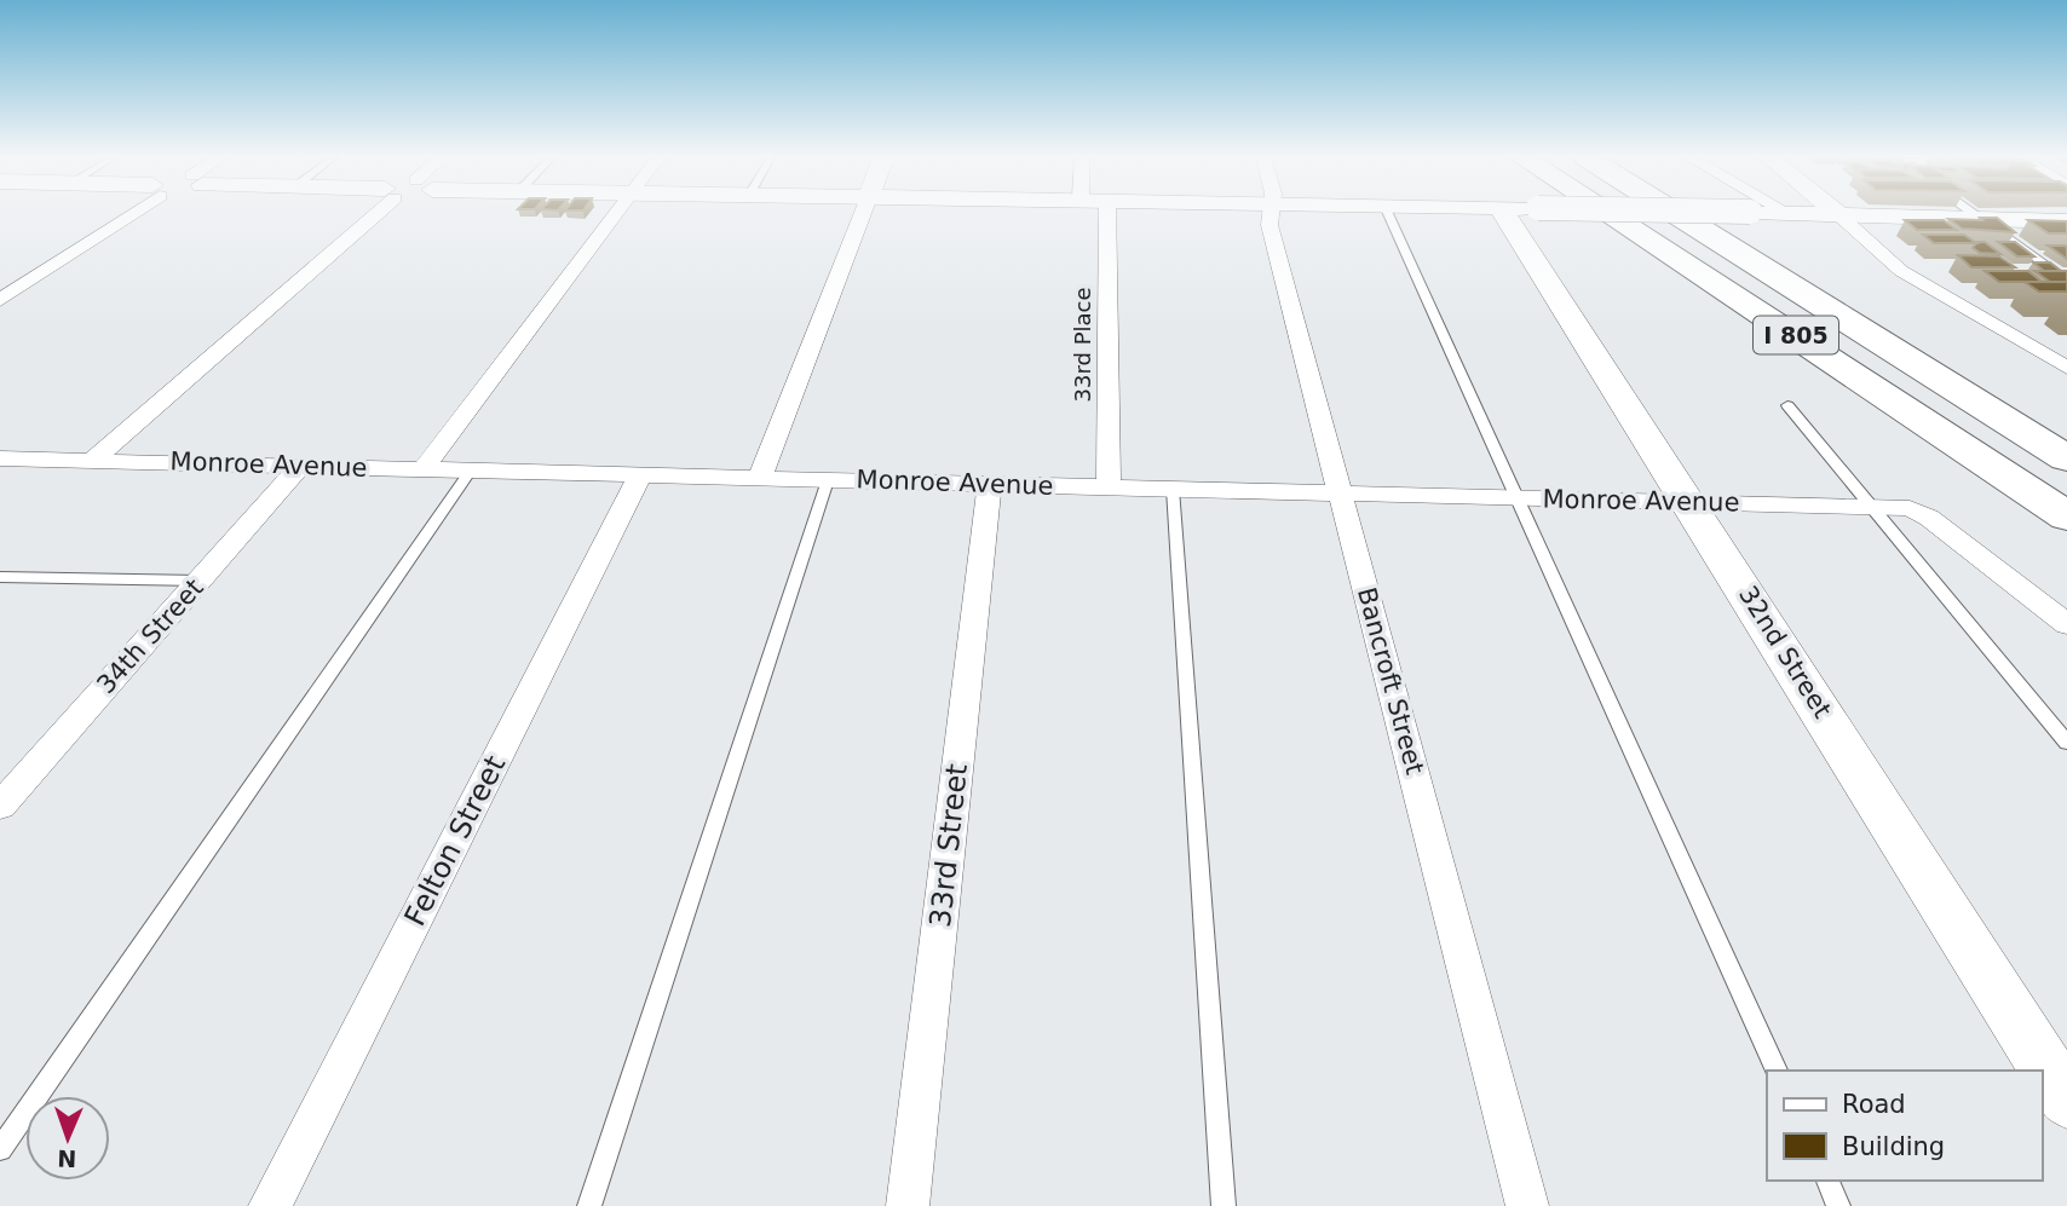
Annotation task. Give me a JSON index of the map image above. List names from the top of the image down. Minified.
{"streets":{"highway":["I 805"],"main road":["32nd Street"],"street":["33rd Place","Monroe Avenue","34th Street","Bancroft Street","Felton Street","33rd Street"]},"crossings":[["33rd Place","Monroe Avenue"],["Monroe Avenue","34th Street"],["Monroe Avenue","32nd Street"],["Monroe Avenue","Bancroft Street"],["Monroe Avenue","Felton Street"],["Monroe Avenue","33rd Street"]],"legend":["Road","Building"],"north":"bottom"}
